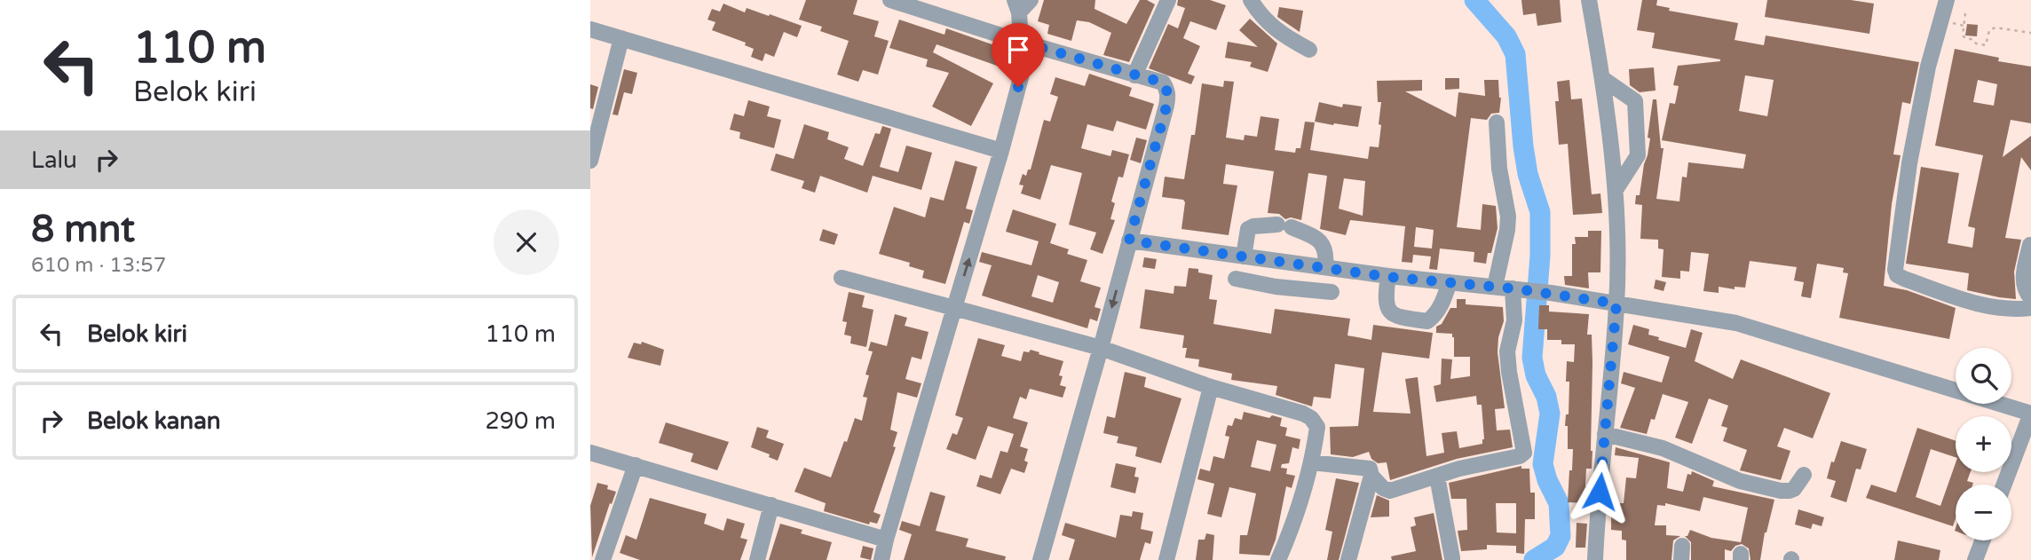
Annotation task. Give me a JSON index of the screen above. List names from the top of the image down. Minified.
{"page":{"turn":["110 m","Belok kiri"],"then":"Lalu","heading":["8 mnt","610 m · 13:57"],"list":[{"name":"Belok kiri","value":"110 m"},{"name":"Belok kanan","value":"290 m"}],"map_buttons":["+","−"]}}
